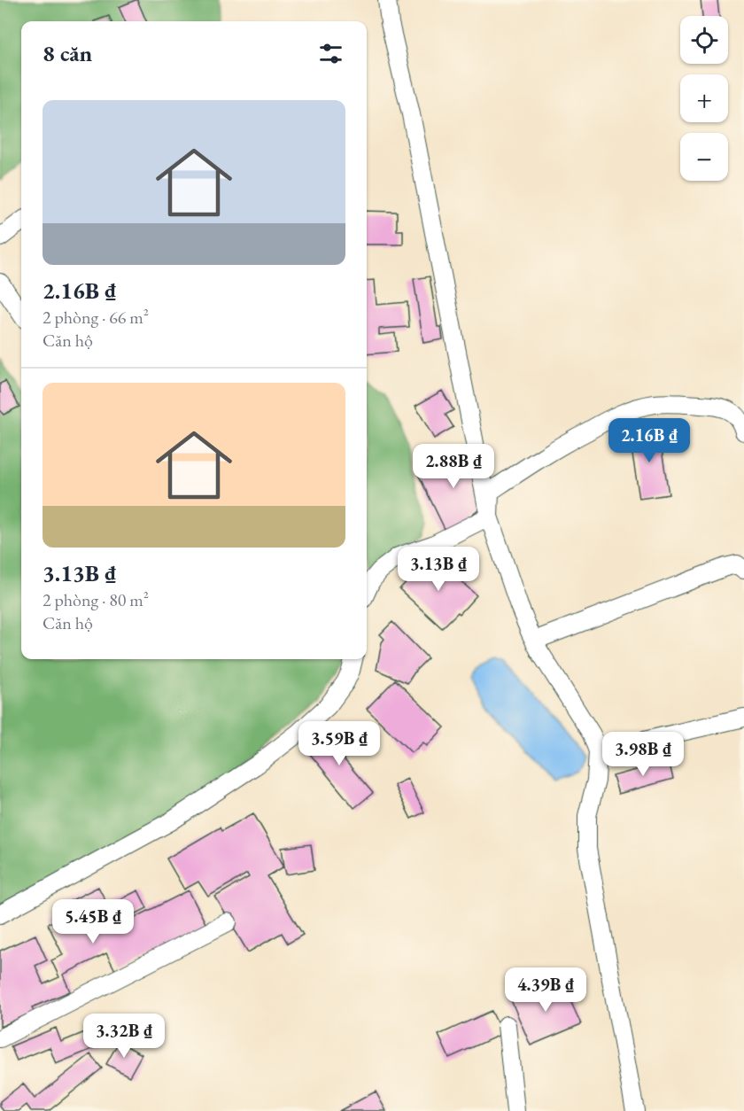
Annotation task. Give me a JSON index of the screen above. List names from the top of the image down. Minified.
{"page":{"map_buttons":["+","−"],"heading":"8 căn","list":[{"name":"2.16B ₫","note":"2 phòng · 66 m² · Căn hộ"},{"name":"3.13B ₫","note":"2 phòng · 80 m² · Căn hộ"}],"price":["2.16B ₫","2.88B ₫","3.13B ₫","3.59B ₫","3.98B ₫","5.45B ₫","4.39B ₫","3.32B ₫"]}}
